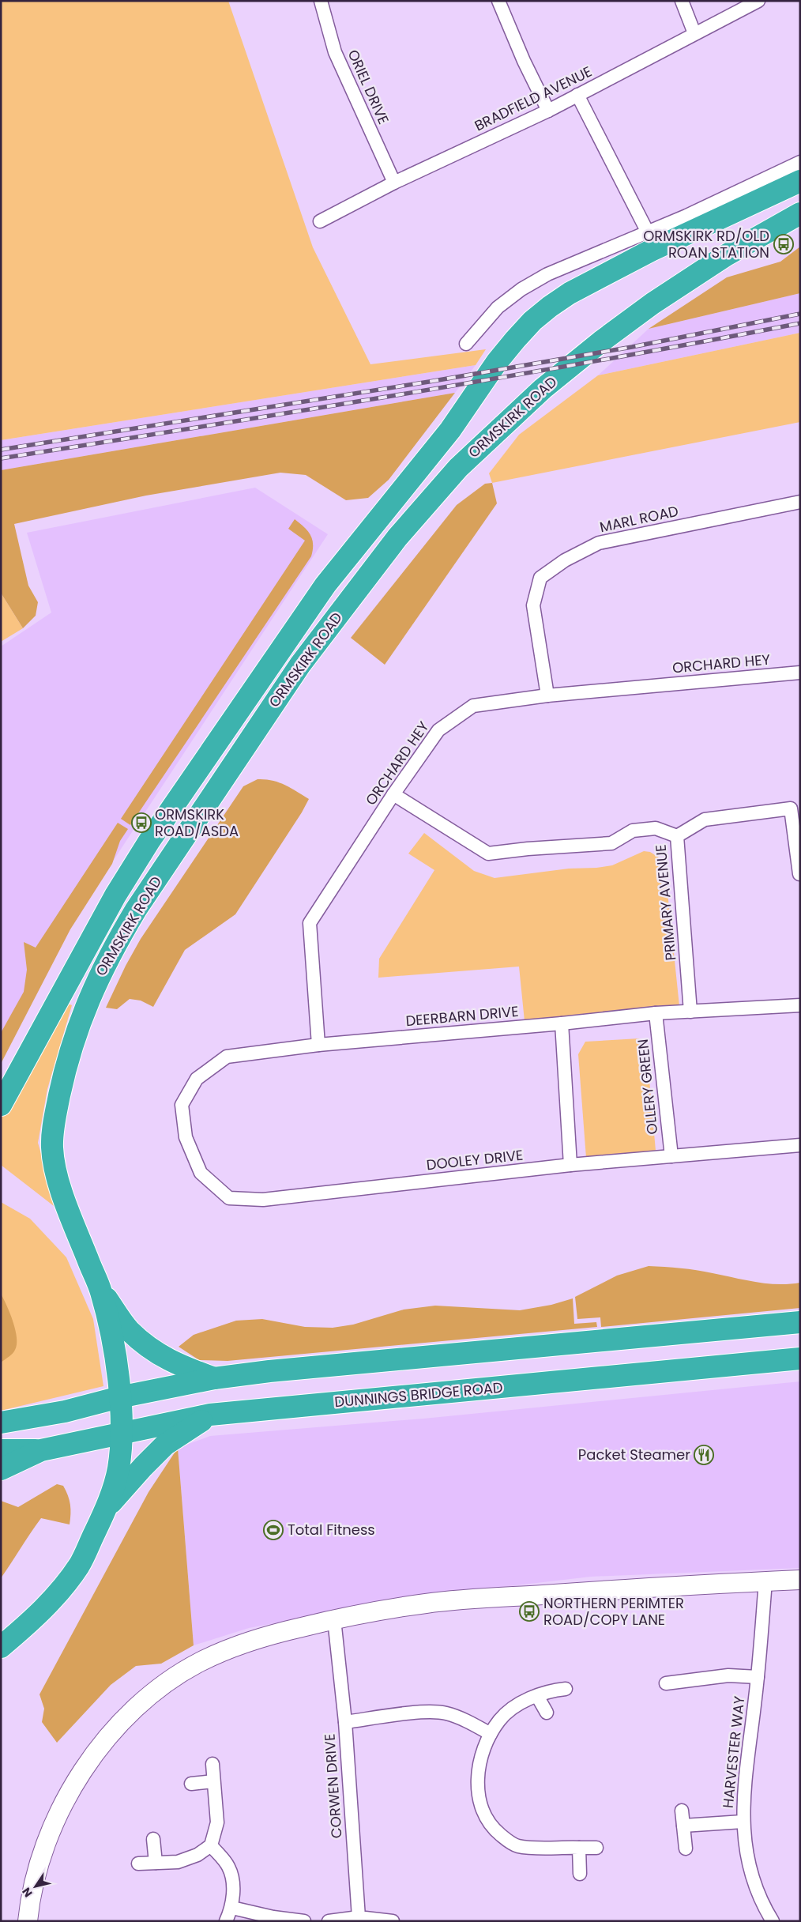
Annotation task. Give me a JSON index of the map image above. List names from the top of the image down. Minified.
{"streets":{"highway":["ORMSKIRK ROAD","DUNNINGS BRIDGE ROAD"],"street":["ORIEL DRIVE","BRADFIELD AVENUE","MARL ROAD","ORCHARD HEY","PRIMARY AVENUE","DEERBARN DRIVE","OLLERY GREEN","DOOLEY DRIVE","HARVESTER WAY","CORWEN DRIVE"]},"crossings":[["ORIEL DRIVE","BRADFIELD AVENUE"],["MARL ROAD","ORCHARD HEY"],["ORCHARD HEY","PRIMARY AVENUE"],["ORCHARD HEY","DEERBARN DRIVE"],["PRIMARY AVENUE","DEERBARN DRIVE"],["DEERBARN DRIVE","OLLERY GREEN"],["DEERBARN DRIVE","DOOLEY DRIVE"],["OLLERY GREEN","DOOLEY DRIVE"]],"places":{"bus stop":["ORMSKIRK RD/OLD ROAN STATION","ORMSKIRK ROAD/ASDA","NORTHERN PERIMTER ROAD/COPY LANE"],"restaurant":["Packet Steamer"],"sports":["Total Fitness"]},"north":"bottom left"}
